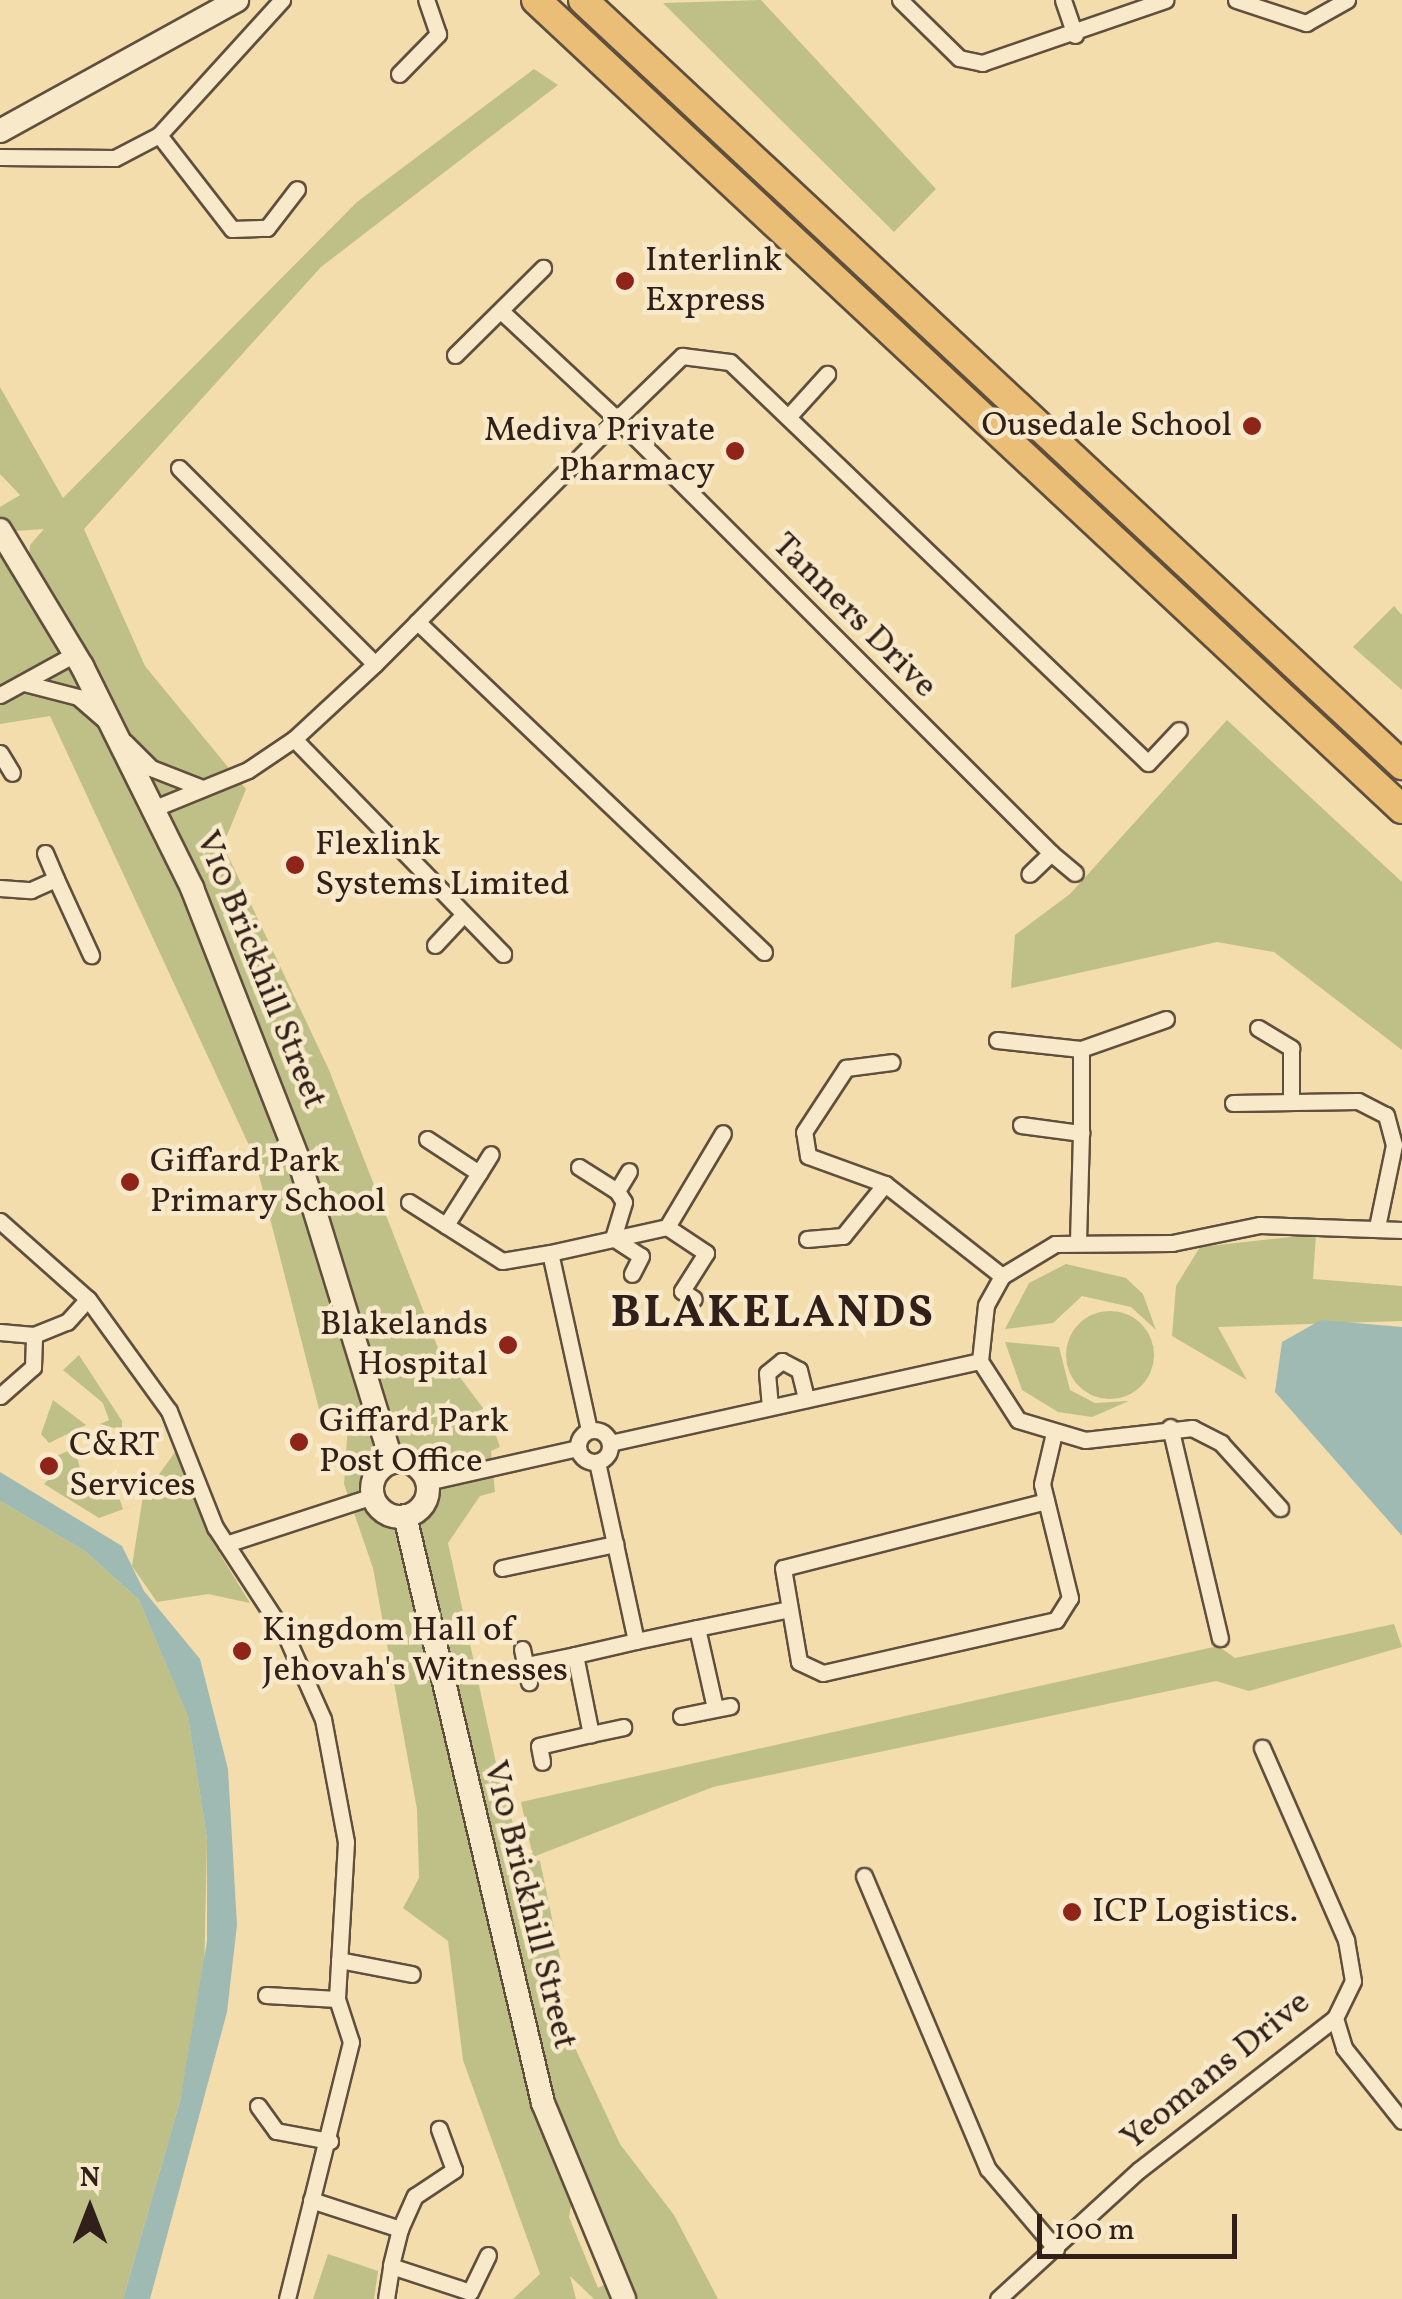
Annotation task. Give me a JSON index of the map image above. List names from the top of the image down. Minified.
{"streets":{"street":["Tanners Drive","V10 Brickhill Street","Yeomans Drive"]},"districts":["BLAKELANDS"],"places":["Interlink Express","Ousedale School","Mediva Private Pharmacy","Flexlink Systems Limited","Giffard Park Primary School","Blakelands Hospital","Giffard Park Post Office","C&RT Services","Kingdom Hall of Jehovah's Witnesses","ICP Logistics."],"scale_bar":"100 m","north":"top"}
